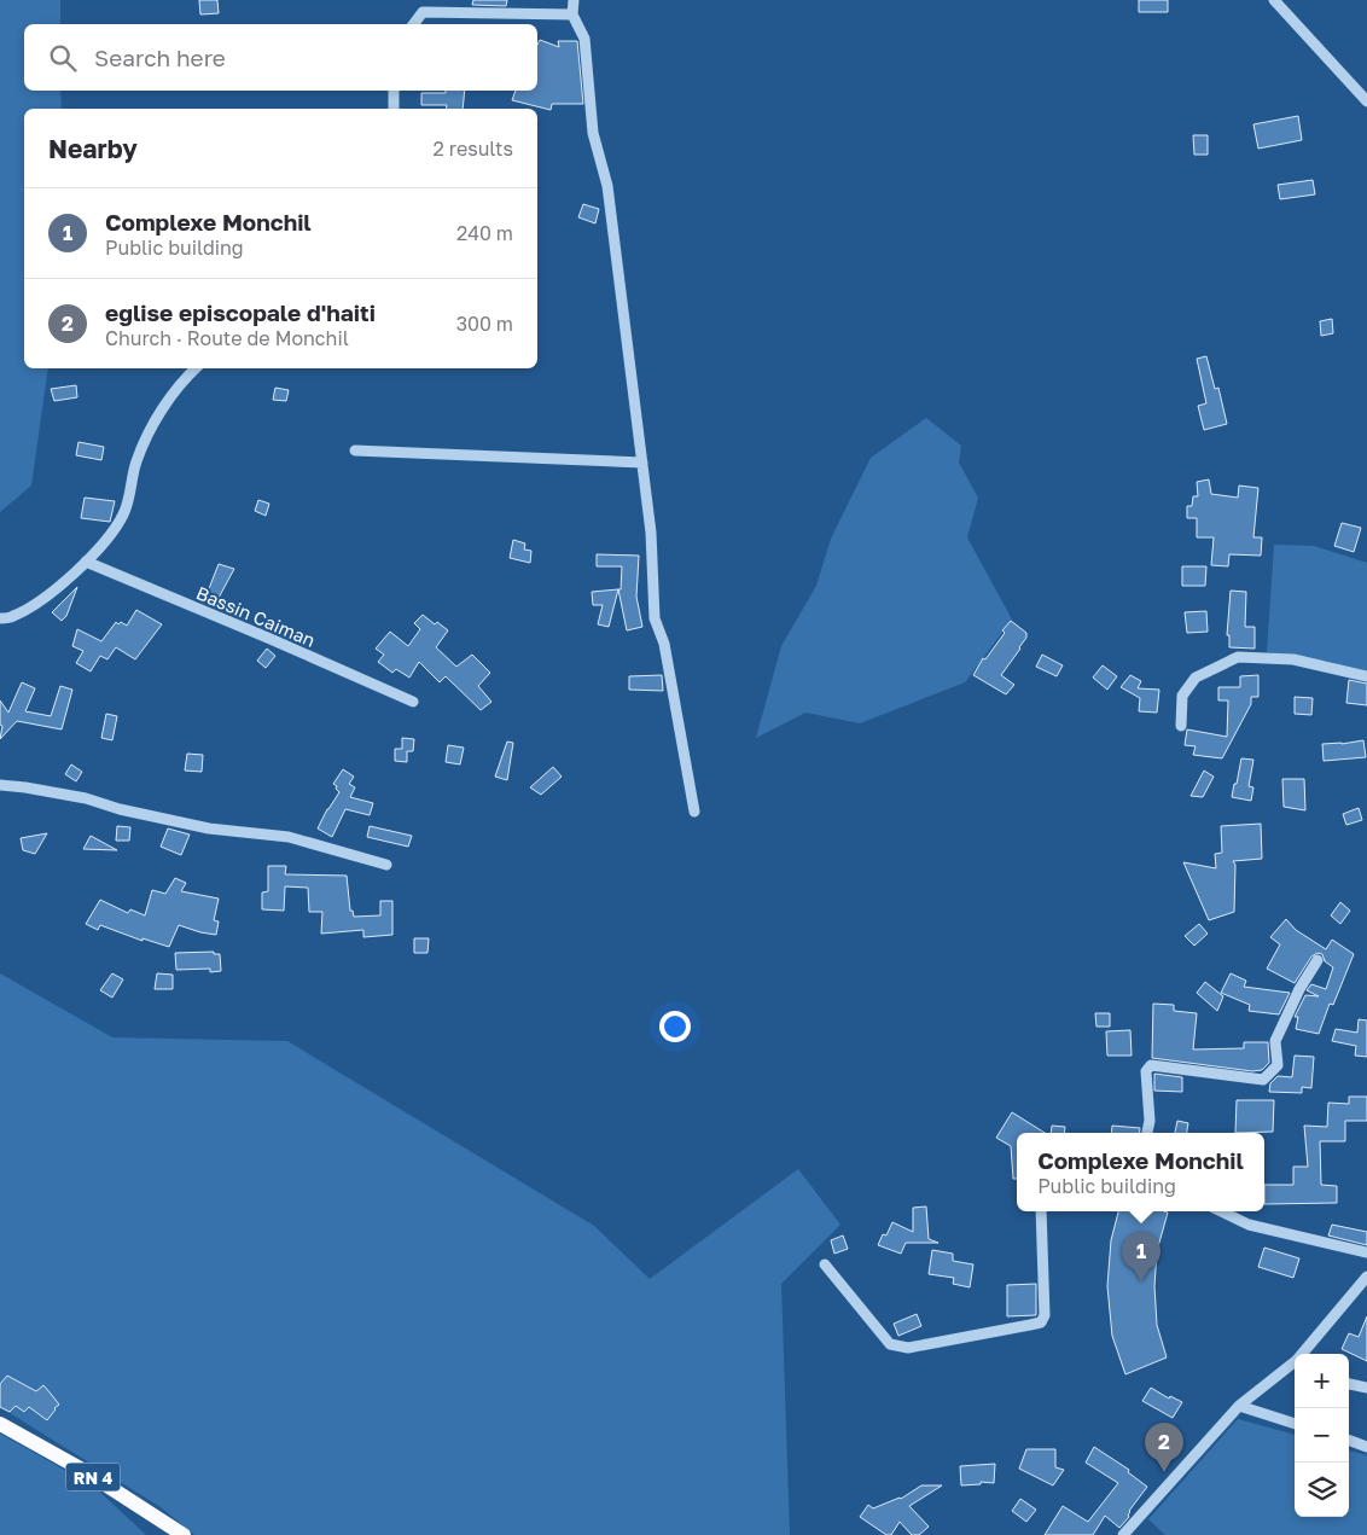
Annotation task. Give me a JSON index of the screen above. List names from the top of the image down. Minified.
{"streets":{"main road":["RN 4"],"street":["Bassin Caiman"]},"page":{"search":"Search here","heading":["Nearby","2 results"],"list":[{"mark":"1","name":"Complexe Monchil","note":"Public building","value":"240 m"},{"mark":"2","name":"eglise episcopale d'haiti","note":"Church · Route de Monchil","value":"300 m"}],"popup":["Complexe Monchil","Public building"],"pins":["1","2"],"map_buttons":["+","−"]}}
